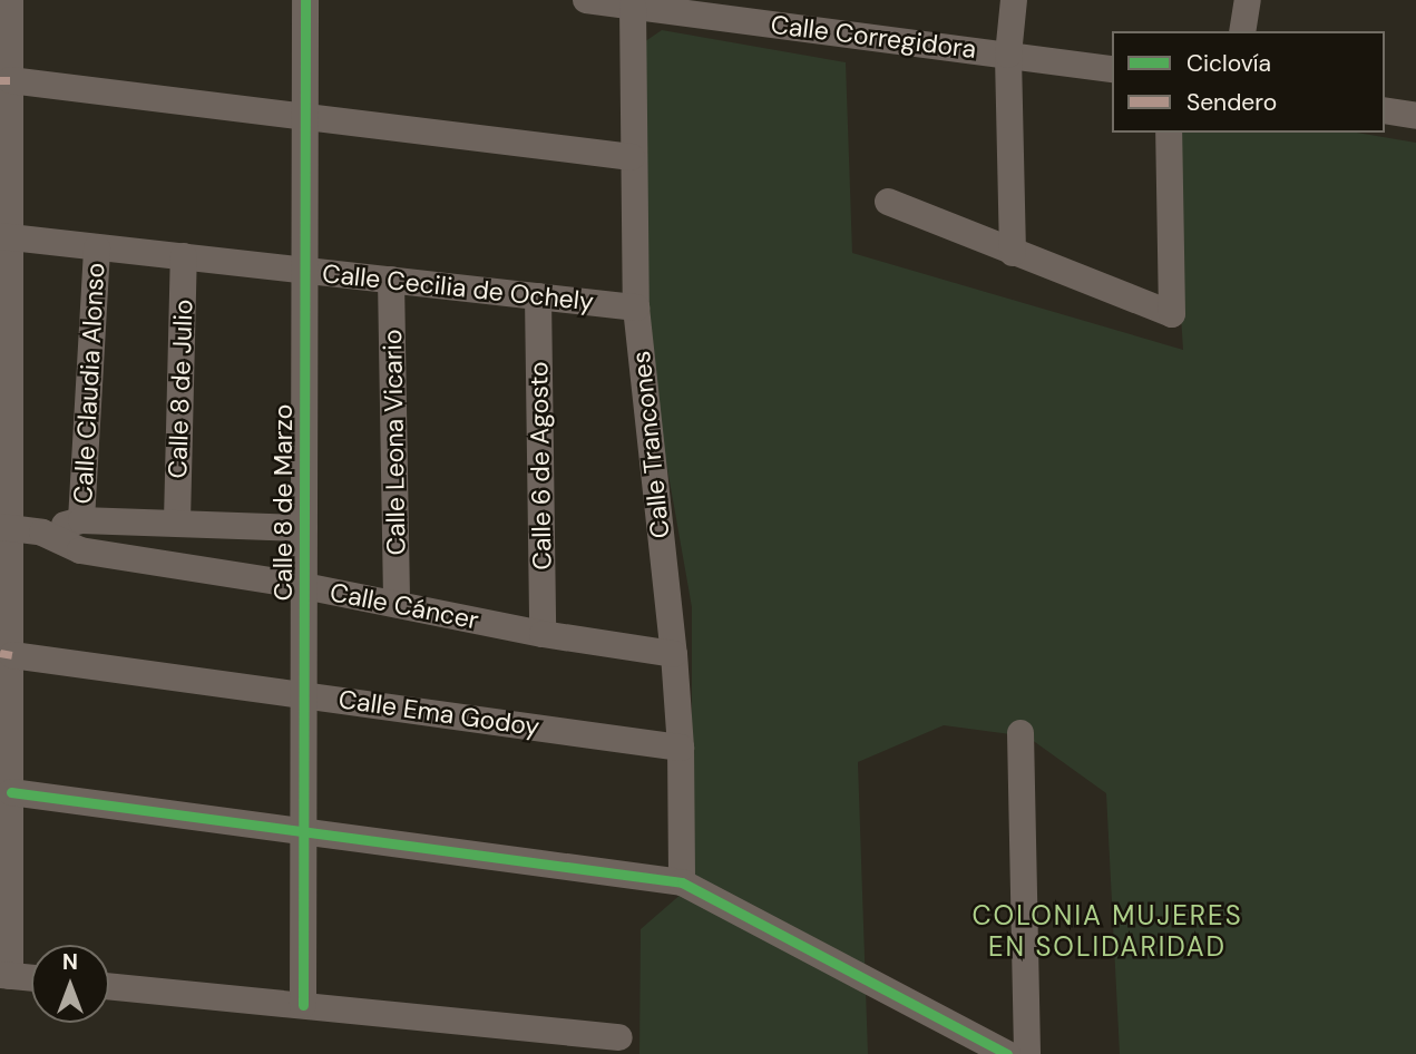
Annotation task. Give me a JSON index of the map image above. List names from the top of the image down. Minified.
{"streets":{"street":["Calle Corregidora","Calle Cecilia de Ochely","Calle Claudia Alonso","Calle 8 de Julio","Calle Leona Vicario","Calle Trancones","Calle 6 de Agosto","Calle 8 de Marzo","Calle Cáncer","Calle Ema Godoy"]},"crossings":[["Calle Corregidora","Calle Trancones"],["Calle Cecilia de Ochely","Calle Claudia Alonso"],["Calle Cecilia de Ochely","Calle 8 de Julio"],["Calle Cecilia de Ochely","Calle Leona Vicario"],["Calle Cecilia de Ochely","Calle Trancones"],["Calle Cecilia de Ochely","Calle 6 de Agosto"],["Calle Cecilia de Ochely","Calle 8 de Marzo"],["Calle Leona Vicario","Calle Cáncer"],["Calle Trancones","Calle Cáncer"],["Calle Trancones","Calle Ema Godoy"],["Calle 6 de Agosto","Calle Cáncer"],["Calle 8 de Marzo","Calle Cáncer"],["Calle 8 de Marzo","Calle Ema Godoy"]],"districts":["COLONIA MUJERES EN SOLIDARIDAD"],"legend":["Ciclovía","Sendero"],"north":"top"}
